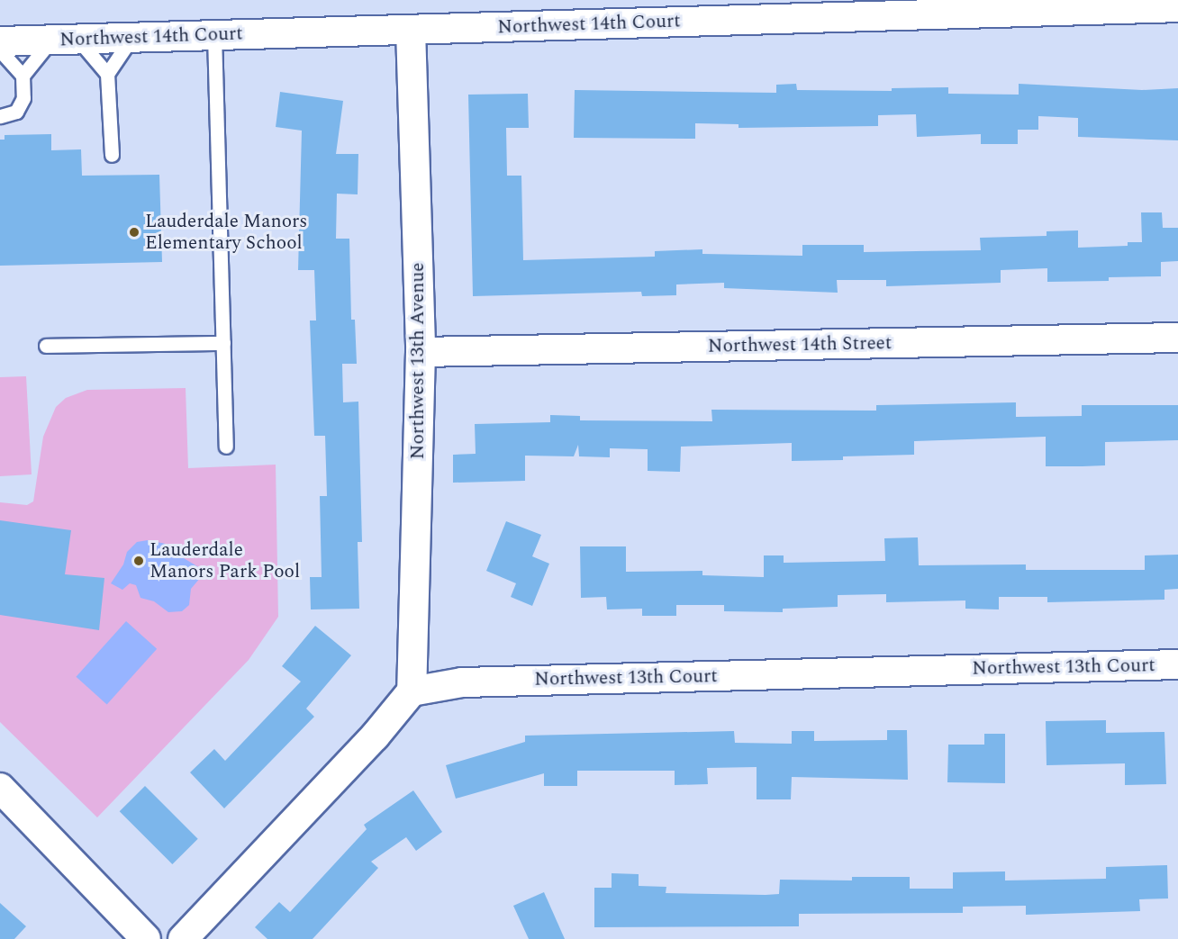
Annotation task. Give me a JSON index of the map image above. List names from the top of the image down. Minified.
{"streets":{"street":["Northwest 14th Court","Northwest 14th Street","Northwest 13th Avenue","Northwest 13th Court"]},"crossings":[["Northwest 14th Court","Northwest 13th Avenue"],["Northwest 14th Street","Northwest 13th Avenue"],["Northwest 13th Avenue","Northwest 13th Court"]],"places":["Lauderdale Manors Elementary School","Lauderdale Manors Park Pool"]}
